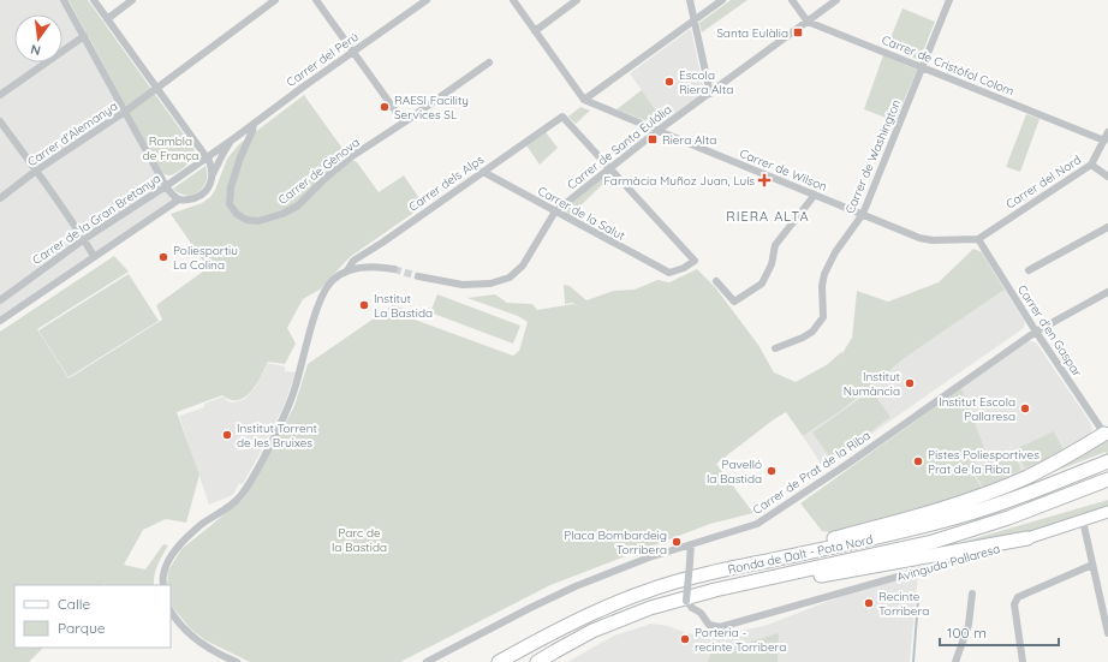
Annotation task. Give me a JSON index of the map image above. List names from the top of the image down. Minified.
{"streets":{"highway":["Ronda de Dalt - Pota Nord"],"street":["Carrer del Perú","Carrer de Cristòfol Colom","Carrer d'Alemanya","Carrer de Santa Eulália","Carrer de Washington","Carrer de Wilson","Carrer de Gènova","Carrer del Nord","Carrer dels Alps","Carrer de la Salut","Carrer de la Gran Bretanya","Carrer d'en Gaspar","Carrer de Prat de la Riba","Avinguda Pallaresa"]},"crossings":[["Carrer del Perú","Carrer de Gènova"],["Carrer del Perú","Carrer de la Gran Bretanya"],["Carrer de Cristòfol Colom","Carrer de Santa Eulália"],["Carrer de Cristòfol Colom","Carrer de Washington"],["Carrer de Cristòfol Colom","Carrer del Nord"],["Carrer de Santa Eulália","Carrer de Wilson"],["Carrer de Santa Eulália","Carrer dels Alps"],["Carrer de Santa Eulália","Carrer de la Salut"],["Carrer de Washington","Carrer de Wilson"],["Carrer de Wilson","Carrer del Nord"],["Carrer de Wilson","Carrer d'en Gaspar"],["Carrer del Nord","Carrer d'en Gaspar"],["Carrer dels Alps","Carrer de la Salut"],["Carrer d'en Gaspar","Carrer de Prat de la Riba"],["Ronda de Dalt - Pota Nord","Avinguda Pallaresa"]],"districts":["RIERA ALTA"],"parks":["Rambla de França","Parc de la Bastida"],"places":{"transit":["Santa Eulàlia","Riera Alta"],"other":["Escola Riera Alta","RAESI Facility Services SL","Poliesportiu La Colina","Institut La Bastida","Institut Numància","Institut Escola Pallaresa","Institut Torrent de les Bruixes","Pistes Poliesportives Prat de la Riba","Pavelló la Bastida","Placa Bombardeig Torribera","Recinte Torribera","Porteria - recinte Torribera"],"health":["Farmàcia Muñoz Juan, Luís"]},"legend":["Calle","Parque"],"scale_bar":"100 m","north":"bottom"}
